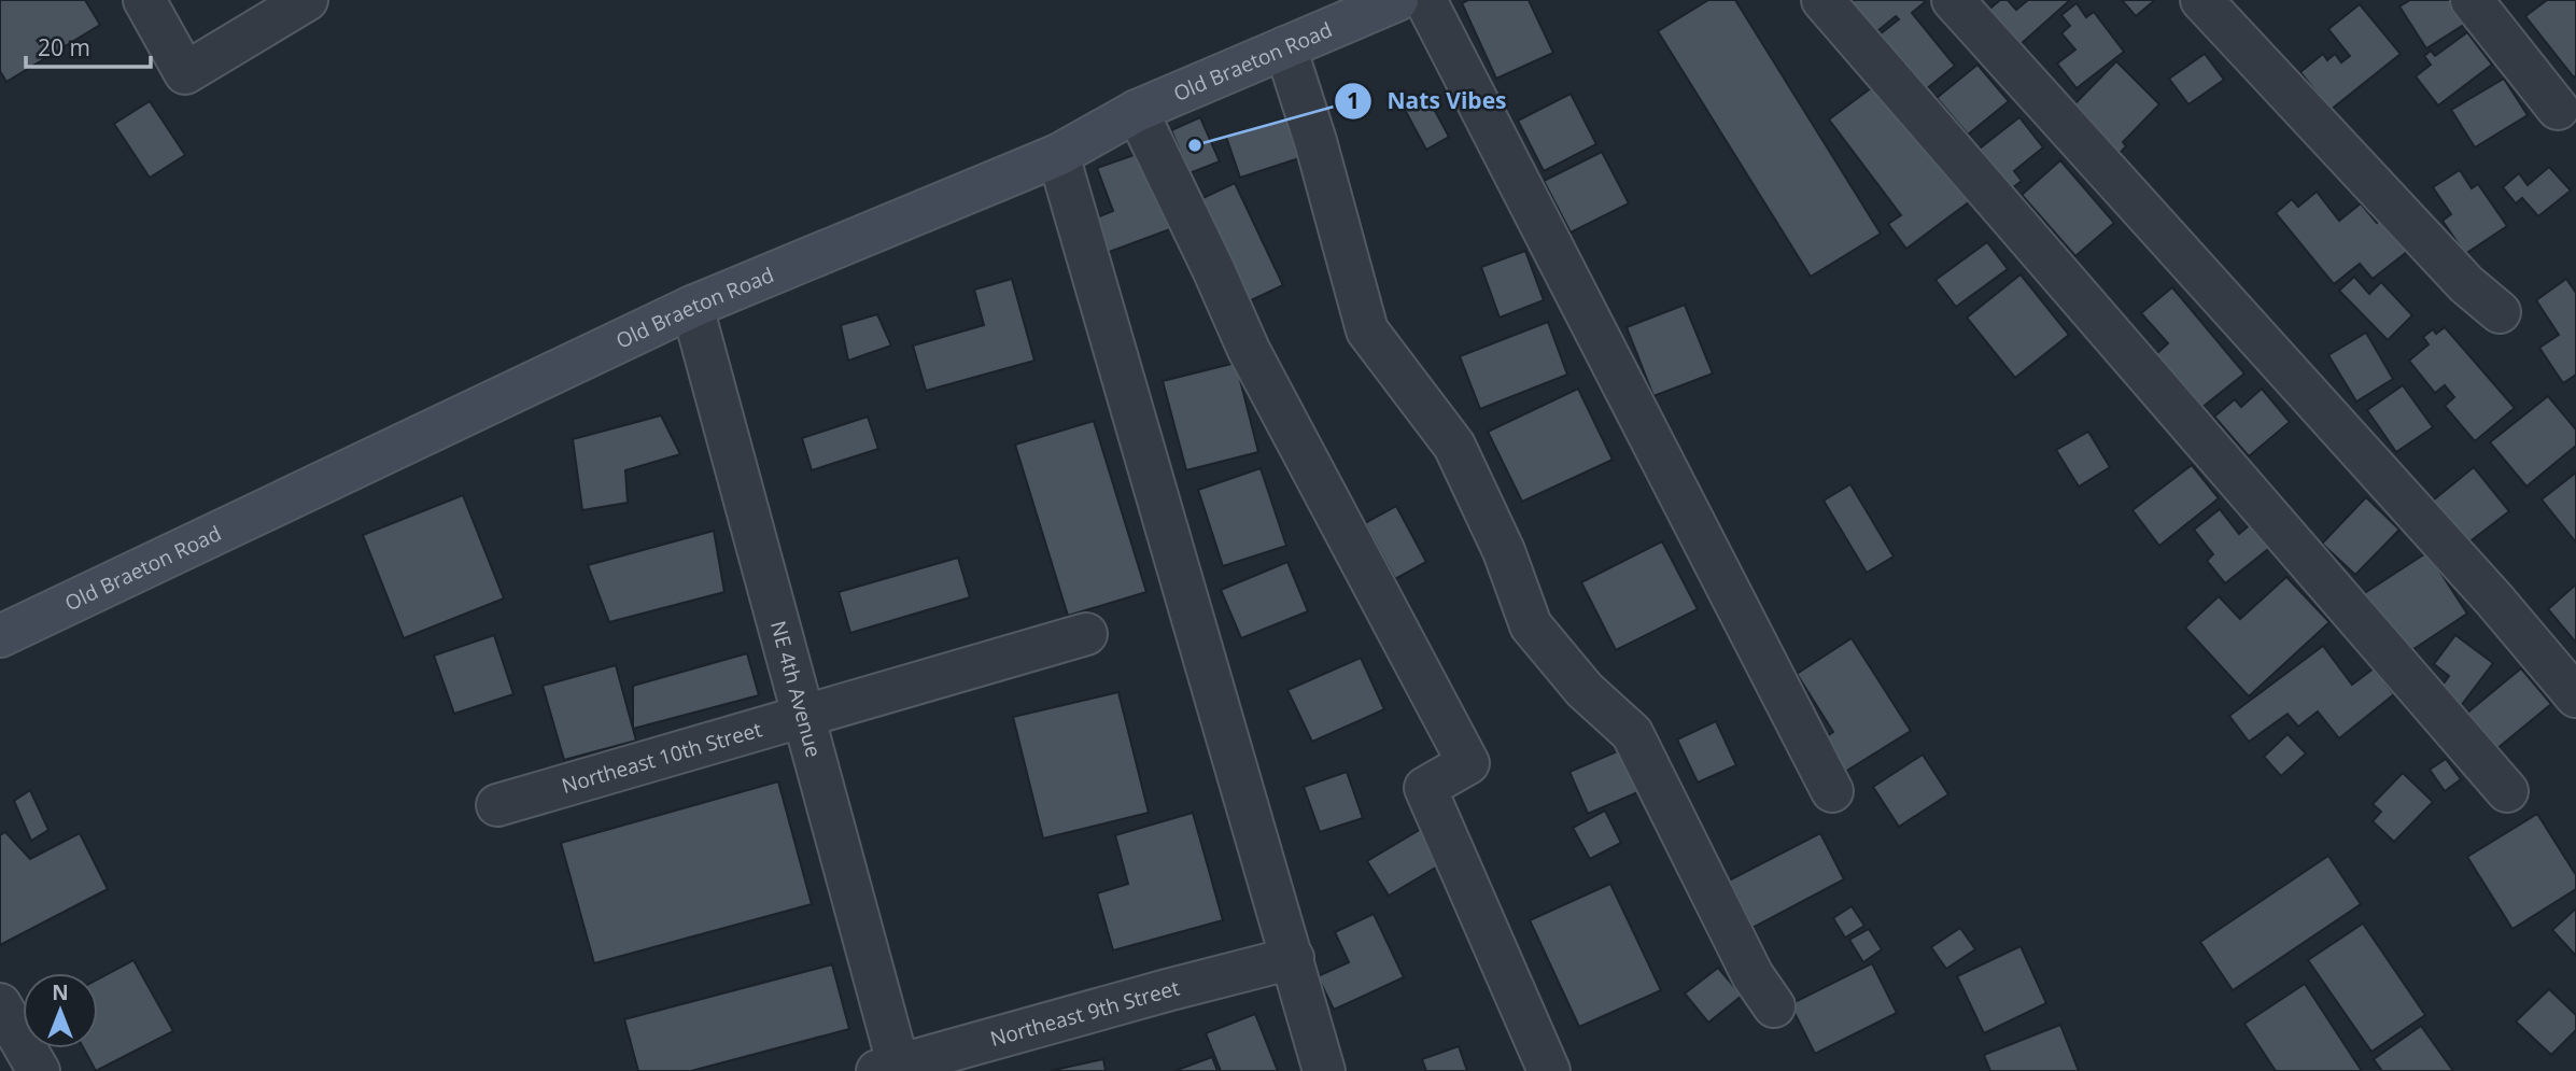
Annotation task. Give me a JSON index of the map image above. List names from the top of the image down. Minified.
{"streets":{"street":["Old Braeton Road","NE 4th Avenue","Northeast 10th Street","Northeast 9th Street"]},"crossings":[["Old Braeton Road","NE 4th Avenue"],["NE 4th Avenue","Northeast 10th Street"],["NE 4th Avenue","Northeast 9th Street"]],"places":["Nats Vibes"],"scale_bar":"20 m","north":"top"}
